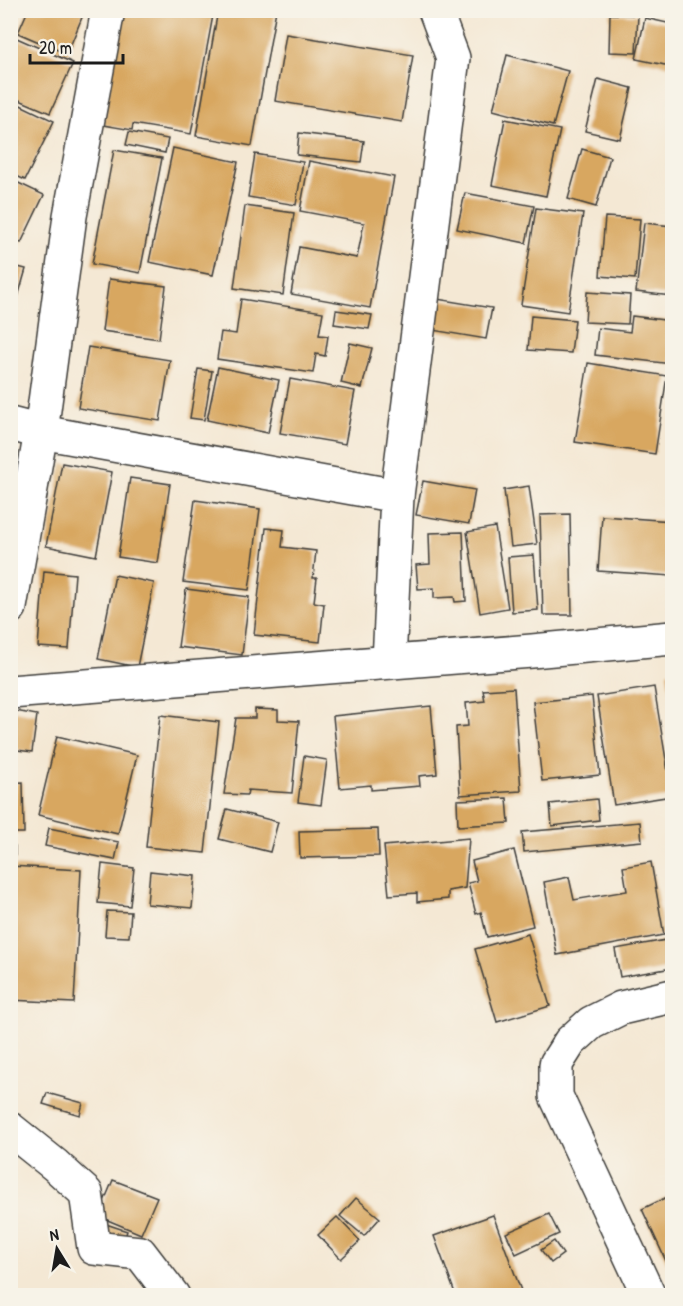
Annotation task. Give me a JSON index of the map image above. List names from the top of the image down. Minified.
{"scale_bar":"20 m","north":"top"}
